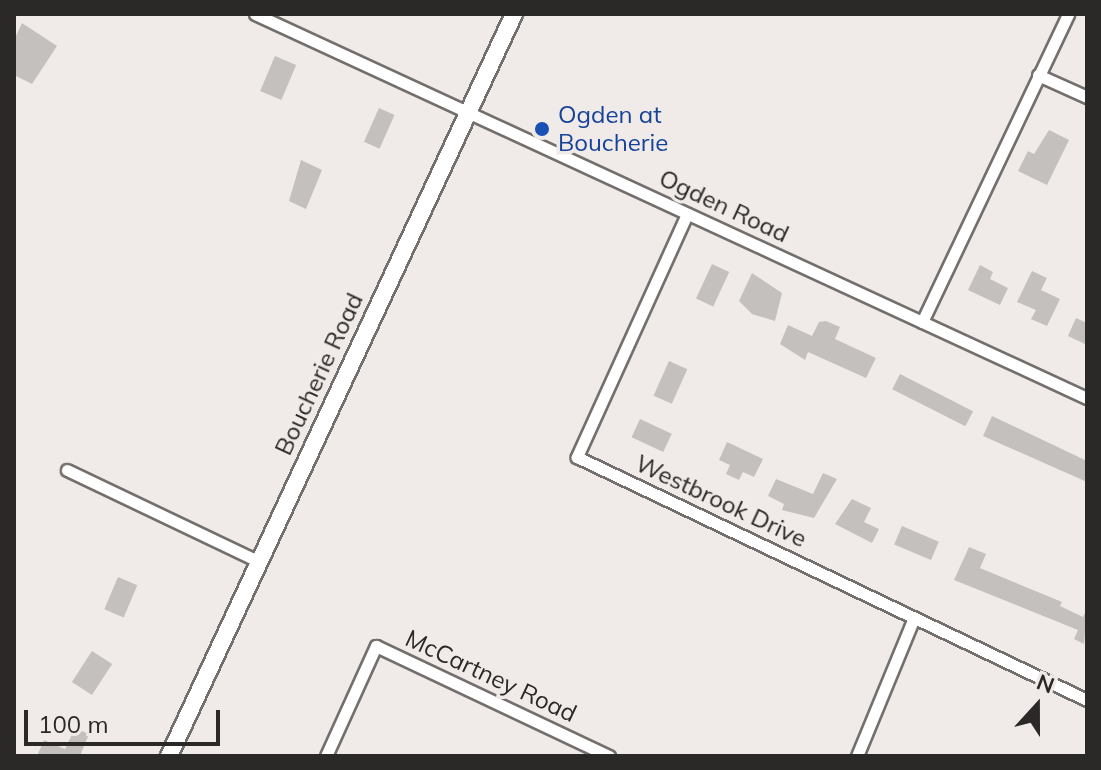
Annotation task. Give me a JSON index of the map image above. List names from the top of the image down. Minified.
{"streets":{"main road":["Boucherie Road"],"street":["Ogden Road","Westbrook Drive","McCartney Road"]},"crossings":[["Ogden Road","Boucherie Road"],["Ogden Road","Westbrook Drive"]],"places":["Ogden at Boucherie"],"scale_bar":"100 m","north":"top"}
